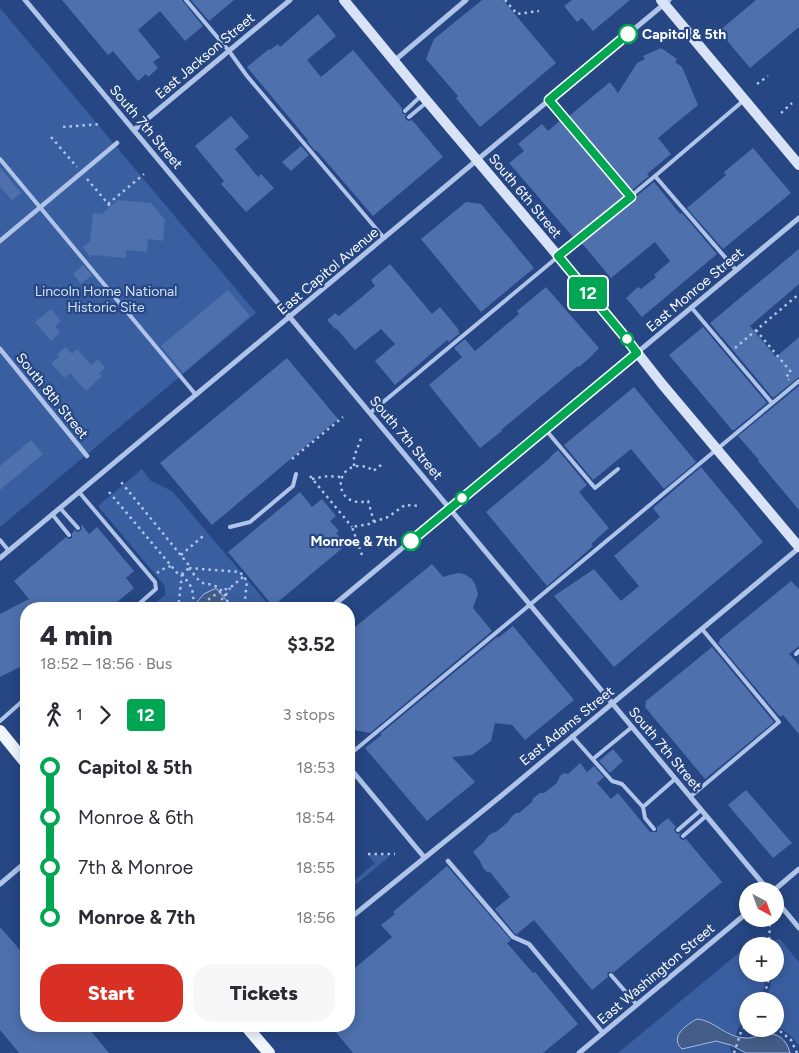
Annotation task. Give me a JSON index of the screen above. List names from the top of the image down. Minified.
{"streets":{"main road":["South 6th Street"],"street":["East Jackson Street","South 7th Street","East Capitol Avenue","East Monroe Street","South 8th Street","East Adams Street","East Washington Street"]},"crossings":[["East Jackson Street","South 7th Street"],["South 7th Street","East Capitol Avenue"],["South 7th Street","East Monroe Street"],["South 7th Street","East Adams Street"],["South 6th Street","East Capitol Avenue"],["South 6th Street","East Monroe Street"],["South 6th Street","East Adams Street"]],"parks":["Lincoln Home National Historic Site"],"places":["Capitol & 5th","Monroe & 7th"],"lines":["bus line 12"],"north":"bottom right","page":{"on_map":"12","heading":["4 min","18:52 – 18:56 · Bus","$3.52"],"legs":["1","12","3 stops"],"list":[{"name":"Capitol & 5th","value":"18:53"},{"name":"Monroe & 6th","value":"18:54"},{"name":"7th & Monroe","value":"18:55"},{"name":"Monroe & 7th","value":"18:56"}],"map_buttons":["+","−"],"buttons":["Start","Tickets"]}}
